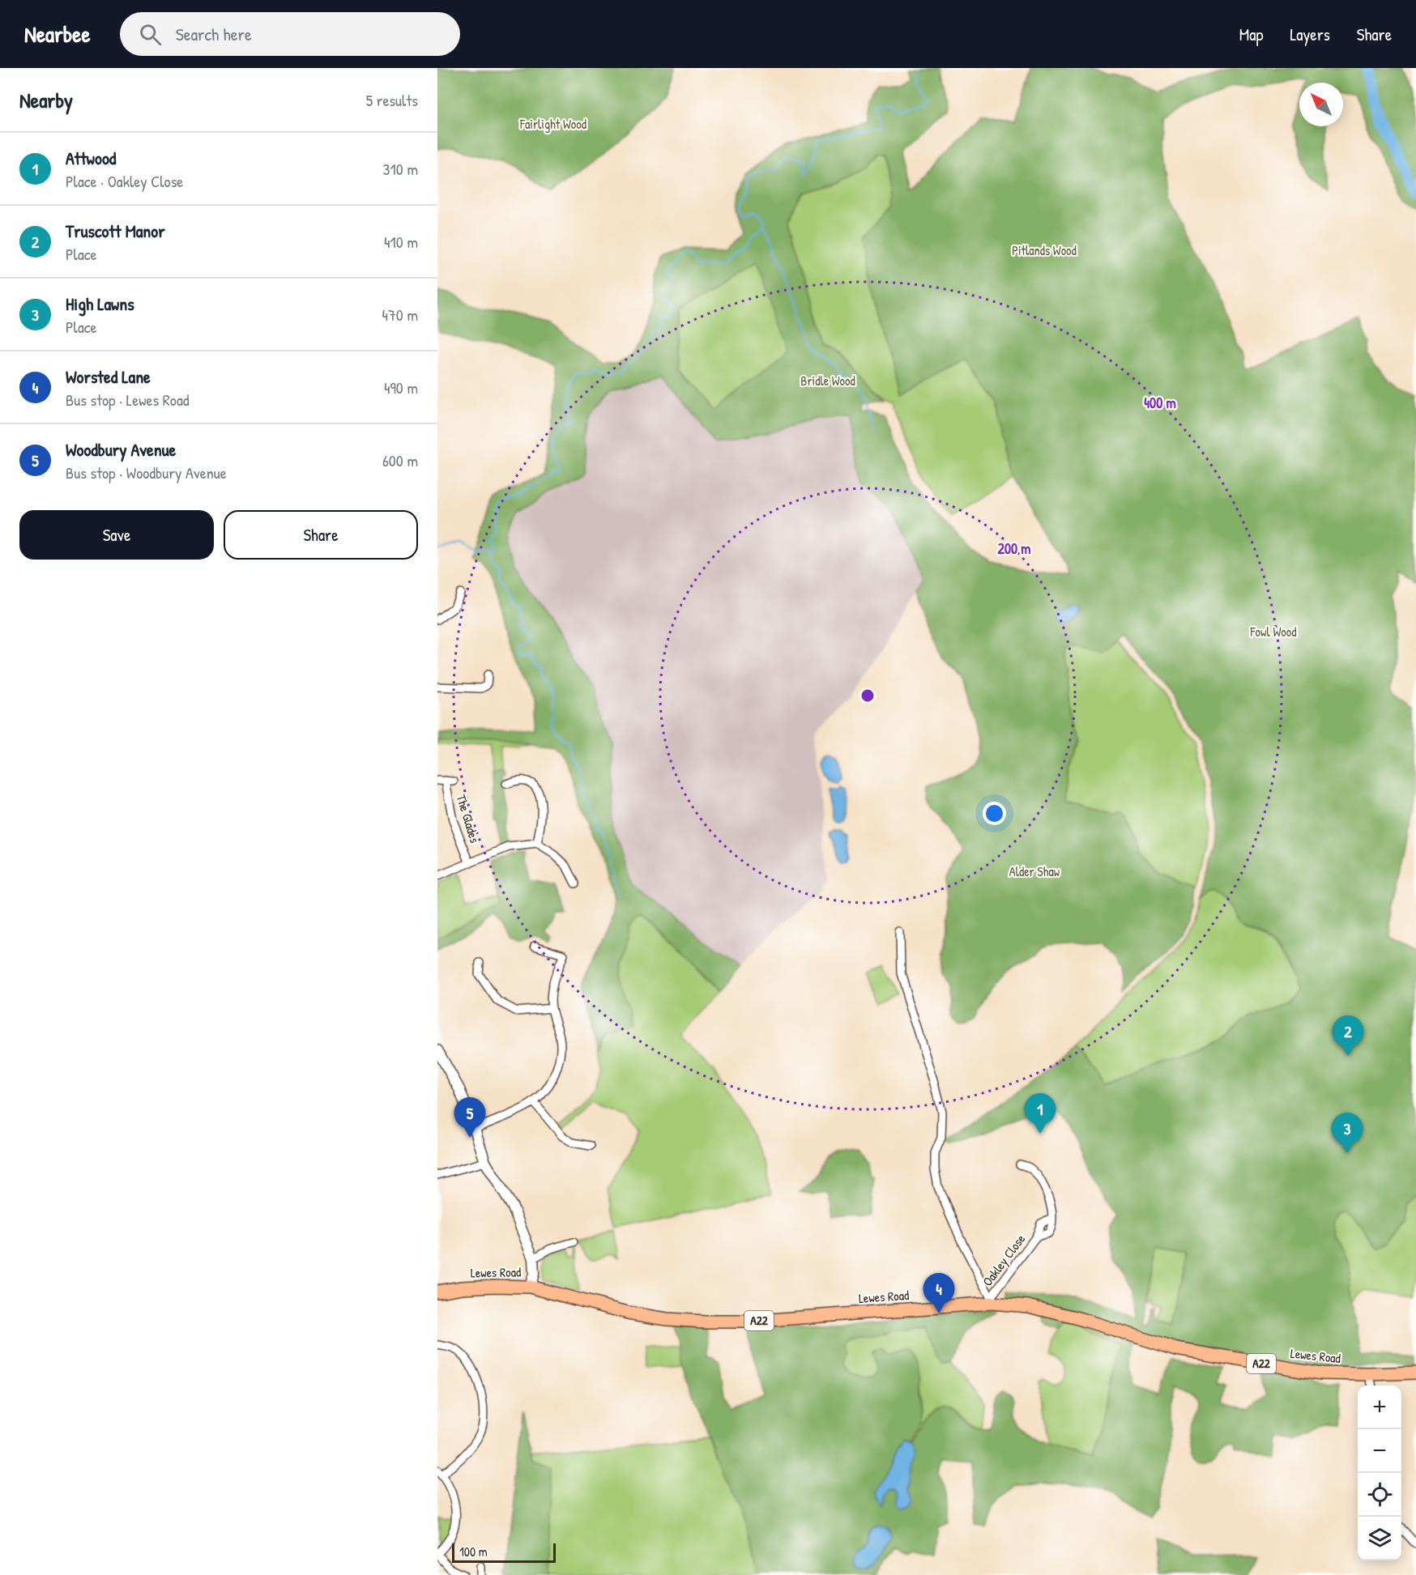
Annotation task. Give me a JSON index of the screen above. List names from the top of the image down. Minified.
{"streets":{"highway":["Lewes Road","A22"],"street":["The Glades","Oakley Close"]},"crossings":[["Oakley Close","Lewes Road"]],"parks":["Fairlight Wood","Pitlands Wood","Bridle Wood","Fowl Wood","Alder Shaw"],"scale_bar":"100 m","north":"top left","page":{"header":"Nearbee","search":"Search here","nav":["Map","Layers","Share"],"heading":["Nearby","5 results"],"list":[{"mark":"1","name":"Attwood","note":"Place · Oakley Close","value":"310 m"},{"mark":"2","name":"Truscott Manor","note":"Place","value":"410 m"},{"mark":"3","name":"High Lawns","note":"Place","value":"470 m"},{"mark":"4","name":"Worsted Lane","note":"Bus stop · Lewes Road","value":"490 m"},{"mark":"5","name":"Woodbury Avenue","note":"Bus stop · Woodbury Avenue","value":"600 m"}],"buttons":["Save","Share"],"pins":["2","1","5","3","4"],"map_buttons":["+","−"],"scale":"100 m"},"rings":["400 m","200 m"]}
